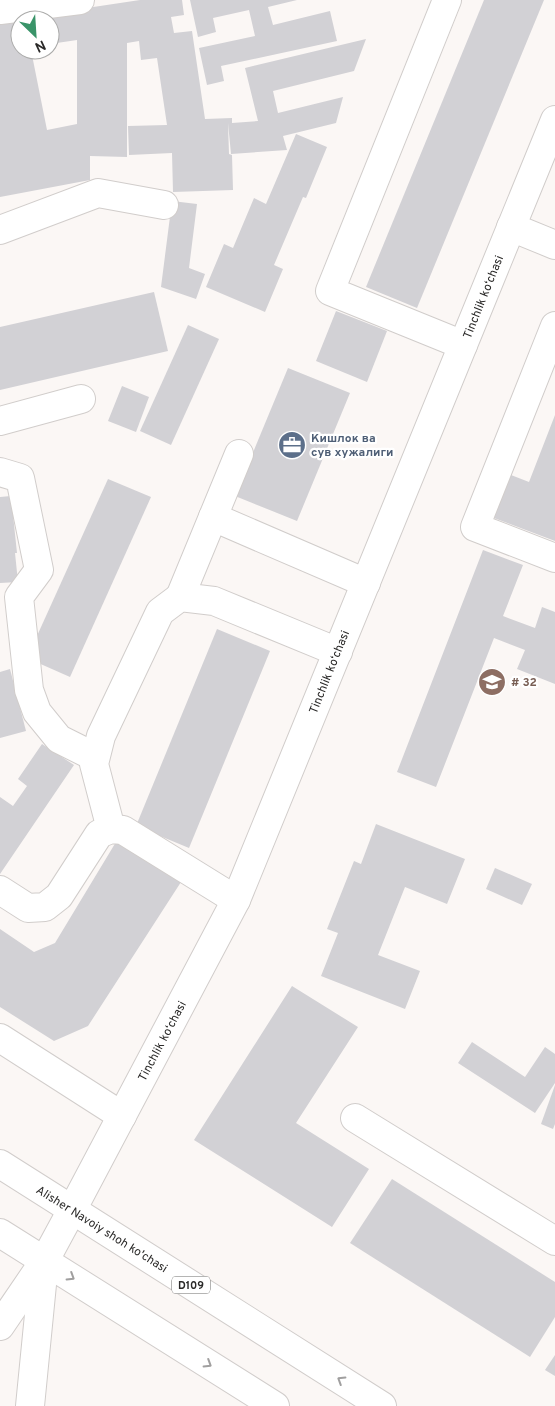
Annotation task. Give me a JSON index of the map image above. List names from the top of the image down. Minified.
{"streets":{"street":["Tinchlik kо‘chasi","Alisher Navoiy shoh ko'chasi","D109"]},"crossings":[["Tinchlik kо‘chasi","Alisher Navoiy shoh ko'chasi"]],"places":{"office":["Кишлок ва сув хужалиги"],"school or university":["# 32"]},"north":"bottom right"}
